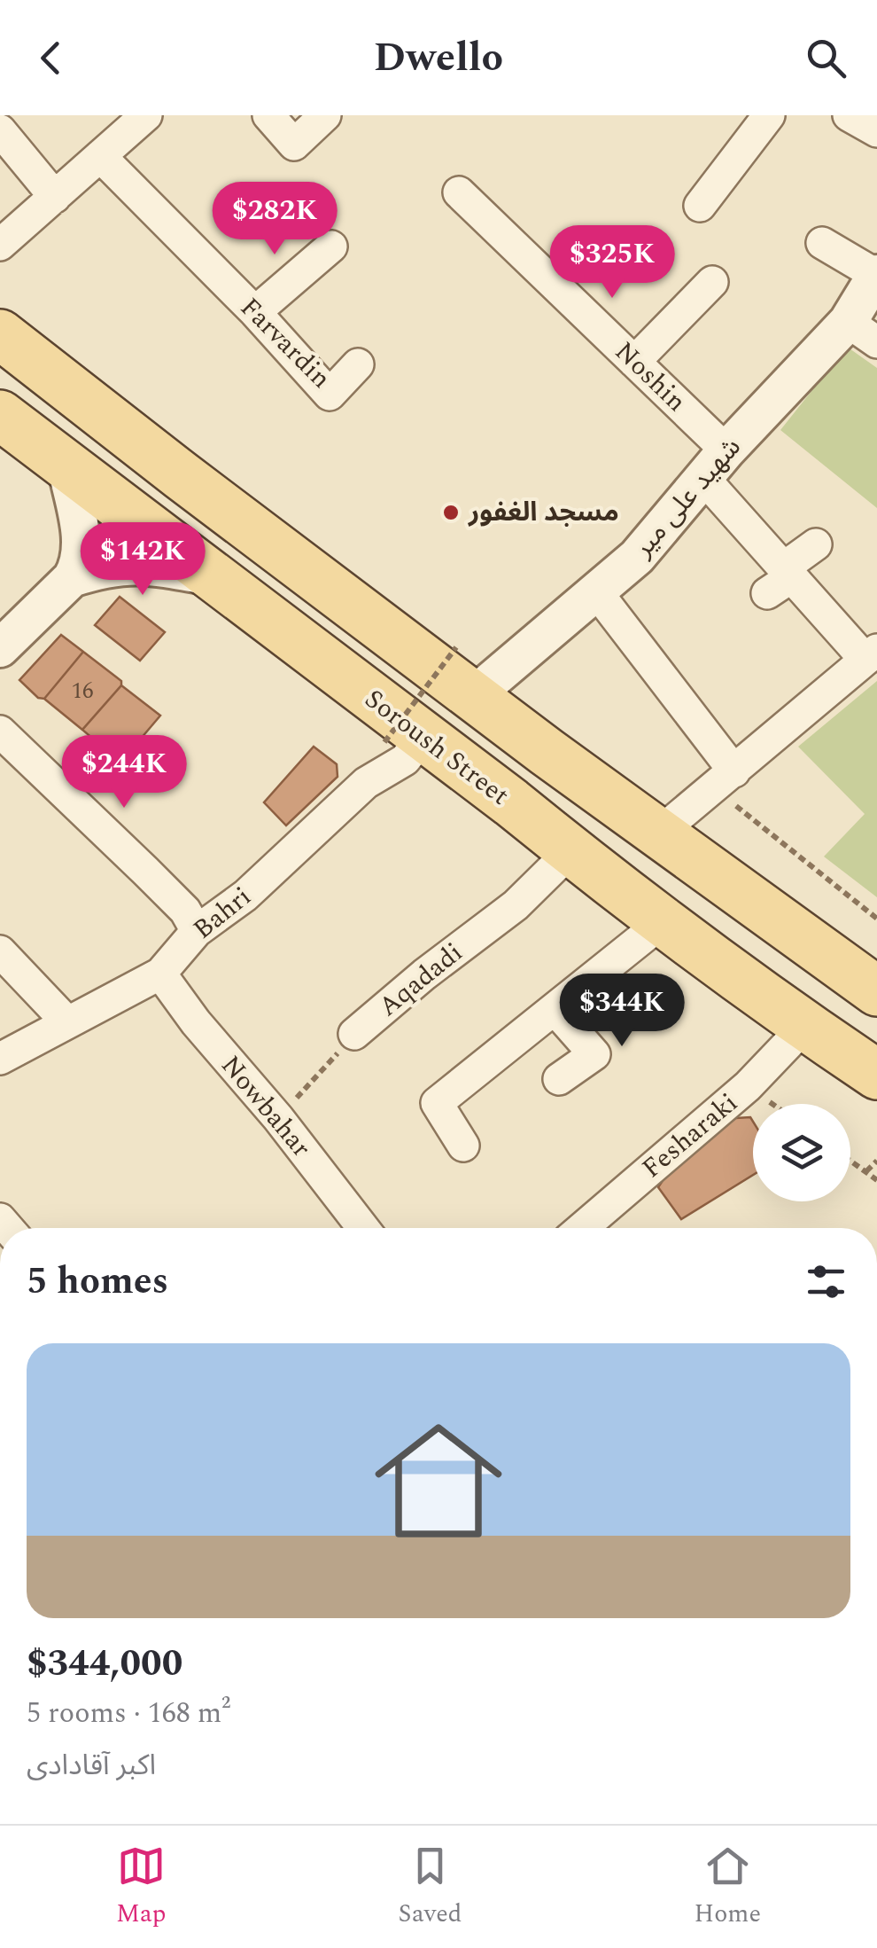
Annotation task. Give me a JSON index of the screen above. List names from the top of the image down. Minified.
{"streets":{"main road":["Soroush Street"],"street":["Farvardin","Noshin","شهید علی میر","Bahri","Aqadadi","Nowbahar","Fesharaki"]},"crossings":[["Noshin","شهید علی میر"],["Soroush Street","Bahri"],["Soroush Street","Aqadadi"],["Soroush Street","Fesharaki"],["Bahri","Nowbahar"],["Aqadadi","Nowbahar"]],"places":["مسجد الغفور"],"house_numbers":["16"],"page":{"header":"Dwello","price":["$282K","$325K","$142K","$244K","$344K"],"heading":"5 homes","list":[{"name":"$344,000","note":"5 rooms · 168 m² · اکبر آقادادی"}],"tabs":["Map","Saved","Home"]}}
